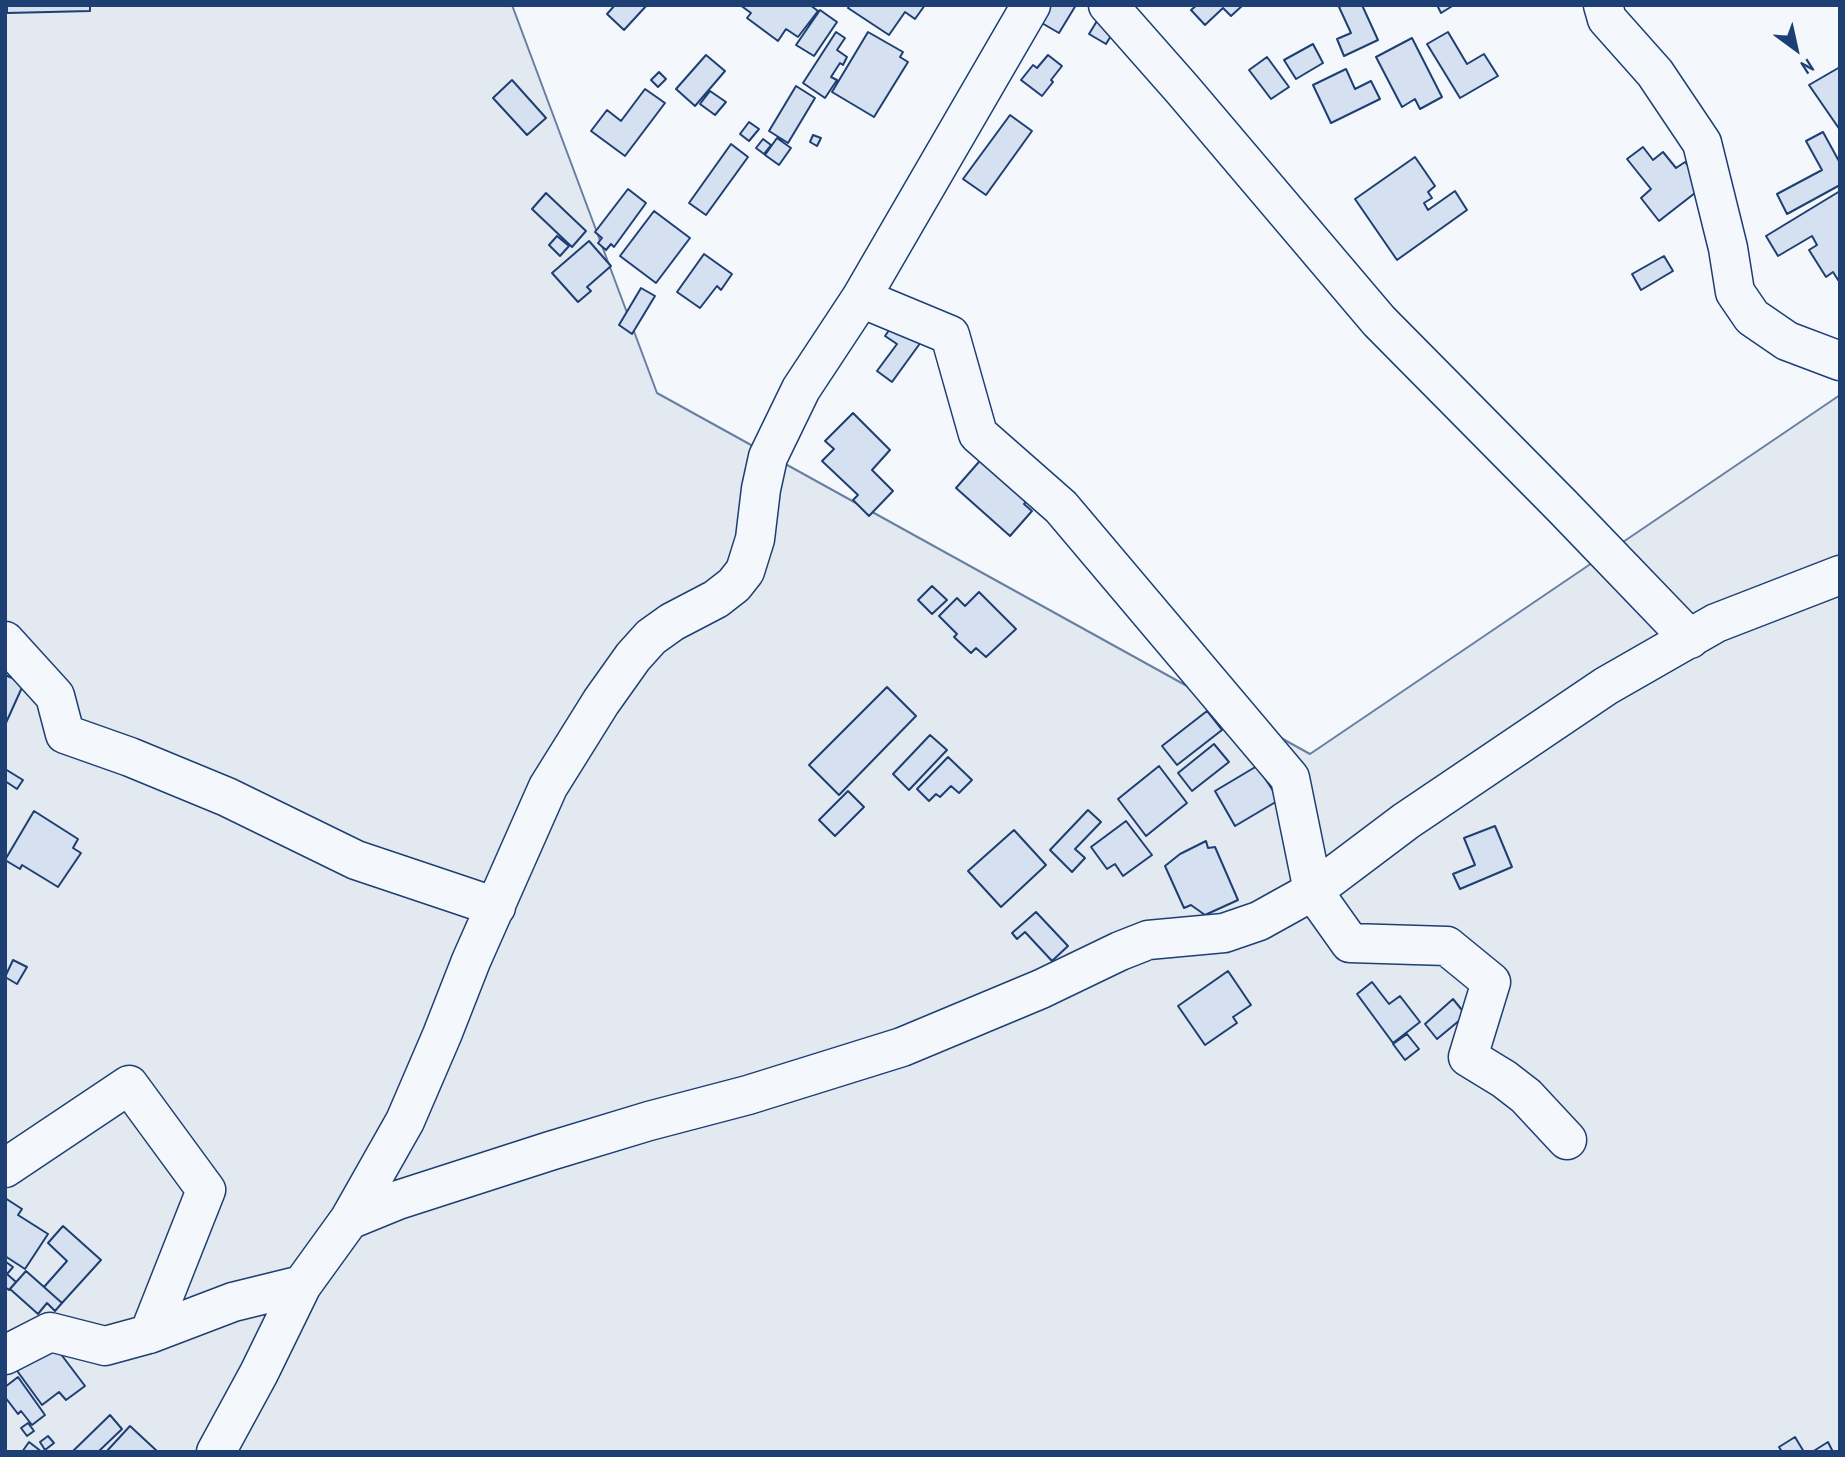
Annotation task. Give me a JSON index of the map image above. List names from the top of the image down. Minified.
{"north":"bottom right"}
